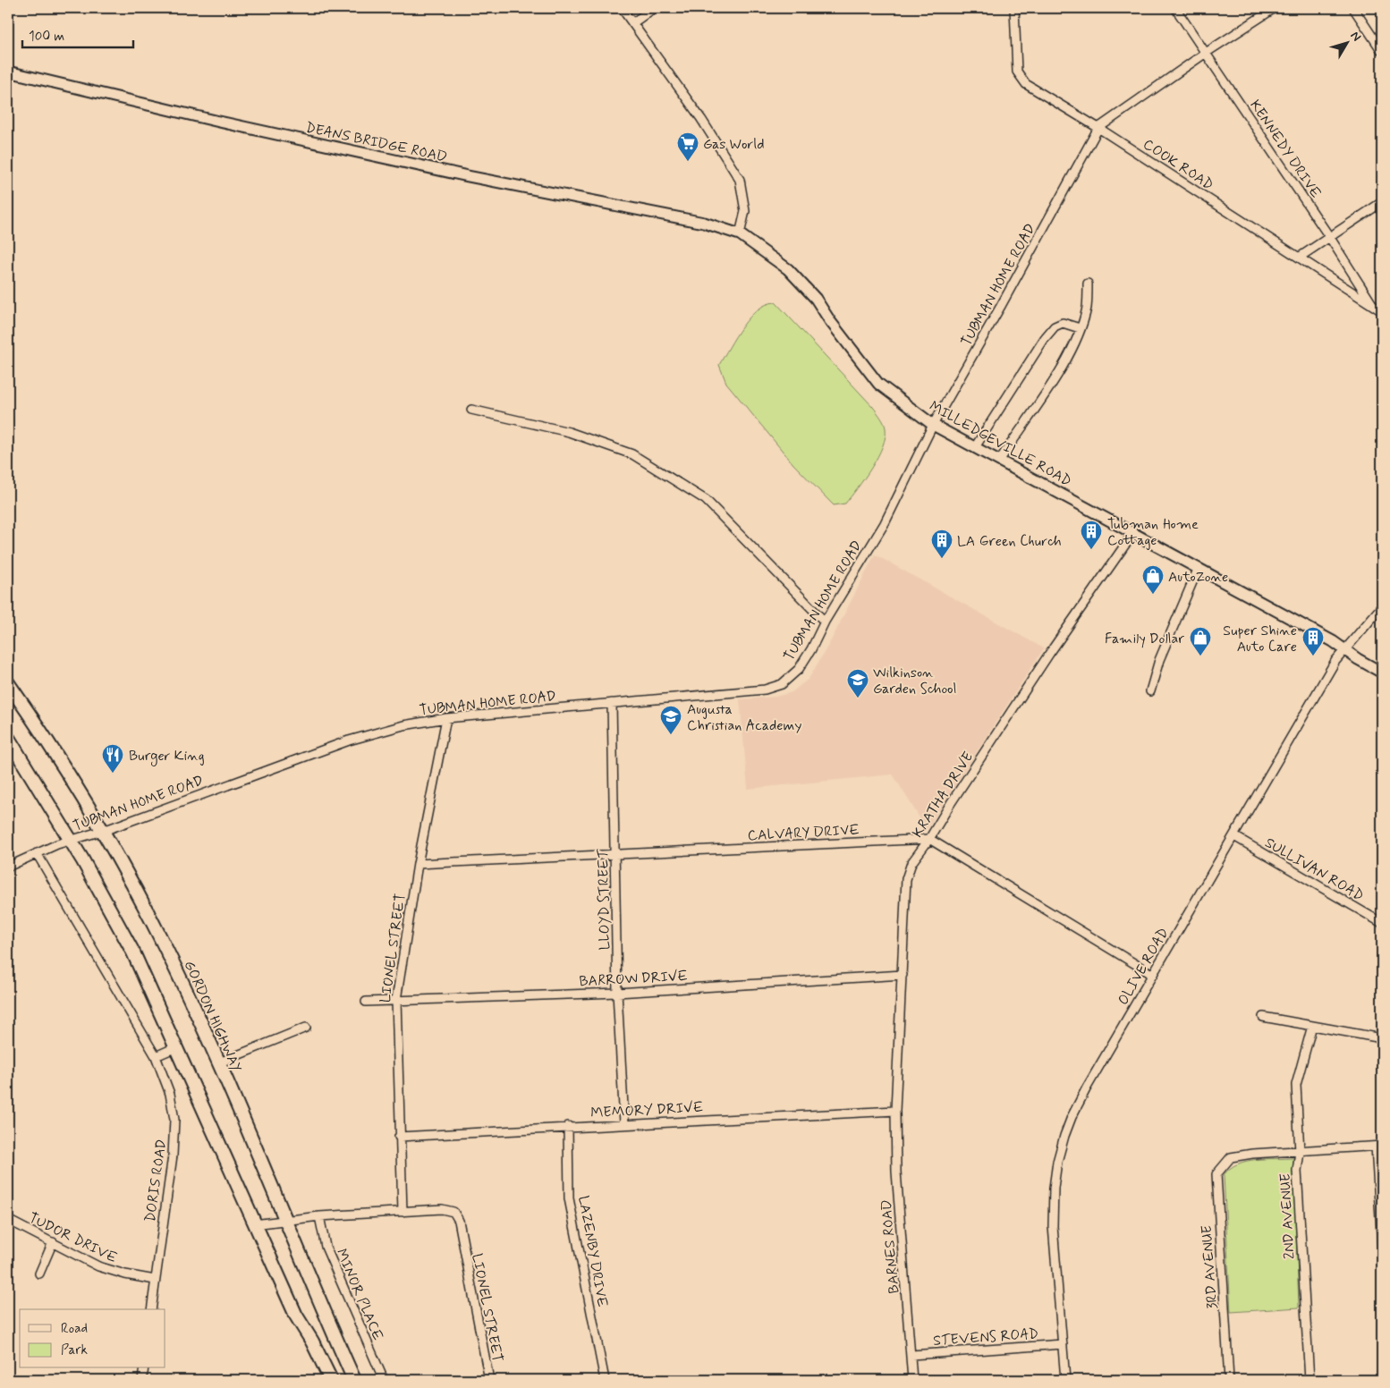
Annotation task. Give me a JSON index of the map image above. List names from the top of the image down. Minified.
{"streets":{"highway":["GORDON HIGHWAY"],"main road":["DEANS BRIDGE ROAD","MILLEDGEVILLE ROAD"],"street":["KENNEDY DRIVE","COOK ROAD","TUBMAN HOME ROAD","KRATHA DRIVE","CALVARY DRIVE","SULLIVAN ROAD","LLOYD STREET","LIONEL STREET","OLIVE ROAD","BARROW DRIVE","MEMORY DRIVE","DORIS ROAD","2ND AVENUE","TUDOR DRIVE","BARNES ROAD","LAZENBY DRIVE","3RD AVENUE","MINOR PLACE","STEVENS ROAD"]},"crossings":[["DEANS BRIDGE ROAD","MILLEDGEVILLE ROAD"],["KENNEDY DRIVE","COOK ROAD"],["KENNEDY DRIVE","TUBMAN HOME ROAD"],["COOK ROAD","TUBMAN HOME ROAD"],["TUBMAN HOME ROAD","MILLEDGEVILLE ROAD"],["TUBMAN HOME ROAD","LLOYD STREET"],["TUBMAN HOME ROAD","LIONEL STREET"],["TUBMAN HOME ROAD","GORDON HIGHWAY"],["TUBMAN HOME ROAD","DORIS ROAD"],["MILLEDGEVILLE ROAD","KRATHA DRIVE"],["MILLEDGEVILLE ROAD","OLIVE ROAD"],["KRATHA DRIVE","CALVARY DRIVE"],["KRATHA DRIVE","BARROW DRIVE"],["KRATHA DRIVE","MEMORY DRIVE"],["KRATHA DRIVE","BARNES ROAD"],["CALVARY DRIVE","LLOYD STREET"],["CALVARY DRIVE","LIONEL STREET"],["SULLIVAN ROAD","OLIVE ROAD"],["LLOYD STREET","BARROW DRIVE"],["LLOYD STREET","MEMORY DRIVE"],["LIONEL STREET","BARROW DRIVE"],["LIONEL STREET","GORDON HIGHWAY"],["LIONEL STREET","MEMORY DRIVE"],["LIONEL STREET","MINOR PLACE"],["OLIVE ROAD","STEVENS ROAD"],["MEMORY DRIVE","BARNES ROAD"],["MEMORY DRIVE","LAZENBY DRIVE"],["DORIS ROAD","TUDOR DRIVE"],["2ND AVENUE","3RD AVENUE"],["BARNES ROAD","STEVENS ROAD"]],"places":{"supermarket":["Gas World"],"building":["Tubman Home Cottage","LA Green Church","Super Shine Auto Care"],"shop":["AutoZone","Family Dollar"],"school or university":["Wilkinson Garden School","Augusta Christian Academy"],"restaurant":["Burger King"]},"legend":["Road","Park"],"scale_bar":"100 m","north":"top right"}
